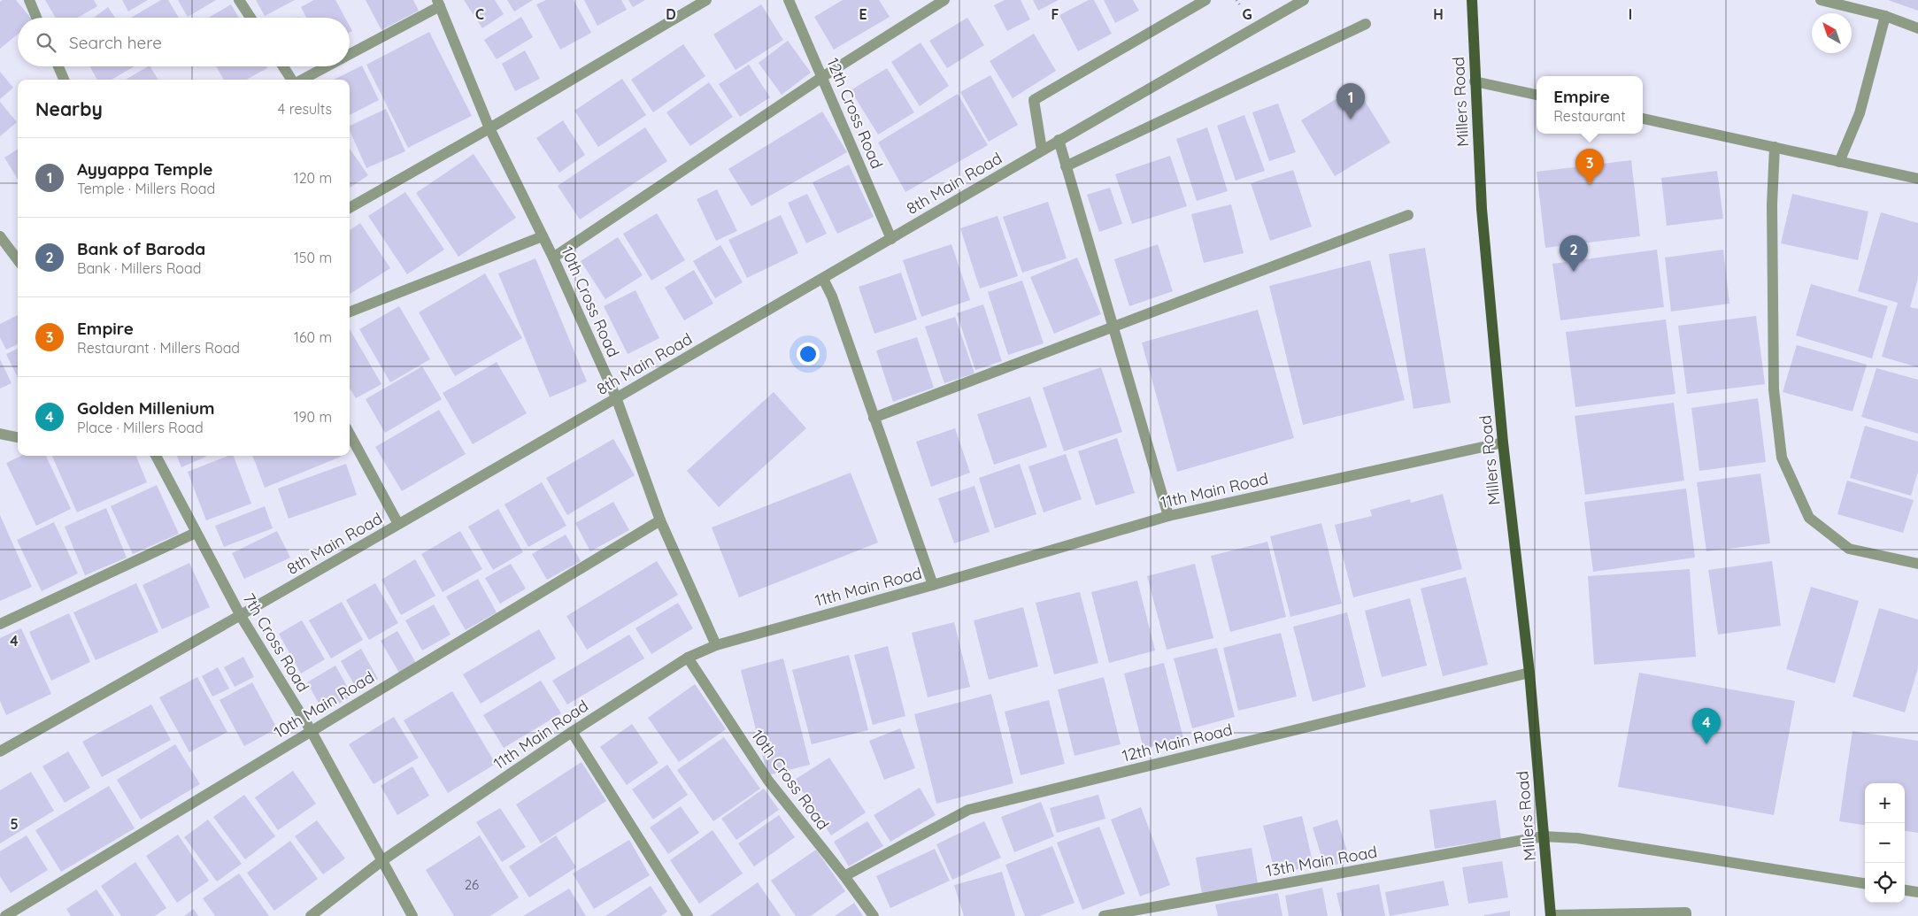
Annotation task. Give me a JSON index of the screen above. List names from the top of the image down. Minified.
{"streets":{"main road":["Millers Road"],"street":["12th Cross Road","8th Main Road","10th Cross Road","11th Main Road","7th Cross Road","10th Main Road","12th Main Road","13th Main Road"]},"crossings":[["Millers Road","11th Main Road"],["Millers Road","12th Main Road"],["Millers Road","13th Main Road"],["12th Cross Road","8th Main Road"],["8th Main Road","10th Cross Road"],["8th Main Road","7th Cross Road"],["10th Cross Road","11th Main Road"],["10th Cross Road","10th Main Road"],["10th Cross Road","12th Main Road"],["11th Main Road","7th Cross Road"],["7th Cross Road","10th Main Road"]],"house_numbers":["26"],"north":"top left","page":{"search":"Search here","popup":["Empire","Restaurant"],"heading":["Nearby","4 results"],"pins":["1","3","2","4"],"list":[{"mark":"1","name":"Ayyappa Temple","note":"Temple · Millers Road","value":"120 m"},{"mark":"2","name":"Bank of Baroda","note":"Bank · Millers Road","value":"150 m"},{"mark":"3","name":"Empire","note":"Restaurant · Millers Road","value":"160 m"},{"mark":"4","name":"Golden Millenium","note":"Place · Millers Road","value":"190 m"}],"map_buttons":["+","−"]},"grid":{"columns":["C","D","E","F","G","H","I"],"rows":["4","5"]}}
